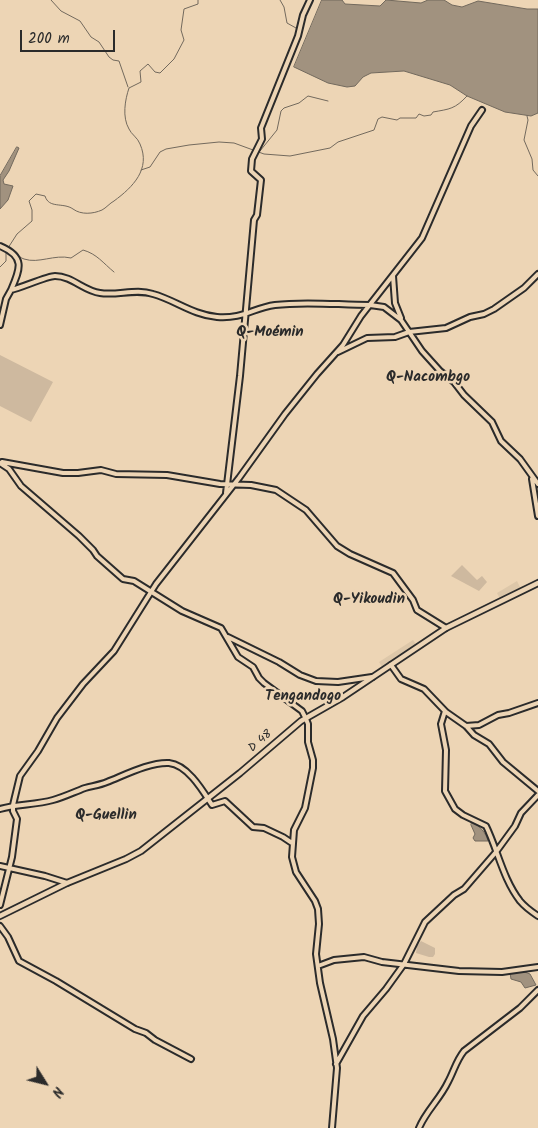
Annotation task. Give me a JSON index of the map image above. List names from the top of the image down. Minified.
{"streets":{"street":["D 48"]},"districts":["Q-Moémin","Q-Nacombgo","Q-Yikoudin","Tengandogo","Q-Guellin"],"scale_bar":"200 m","north":"bottom right"}
